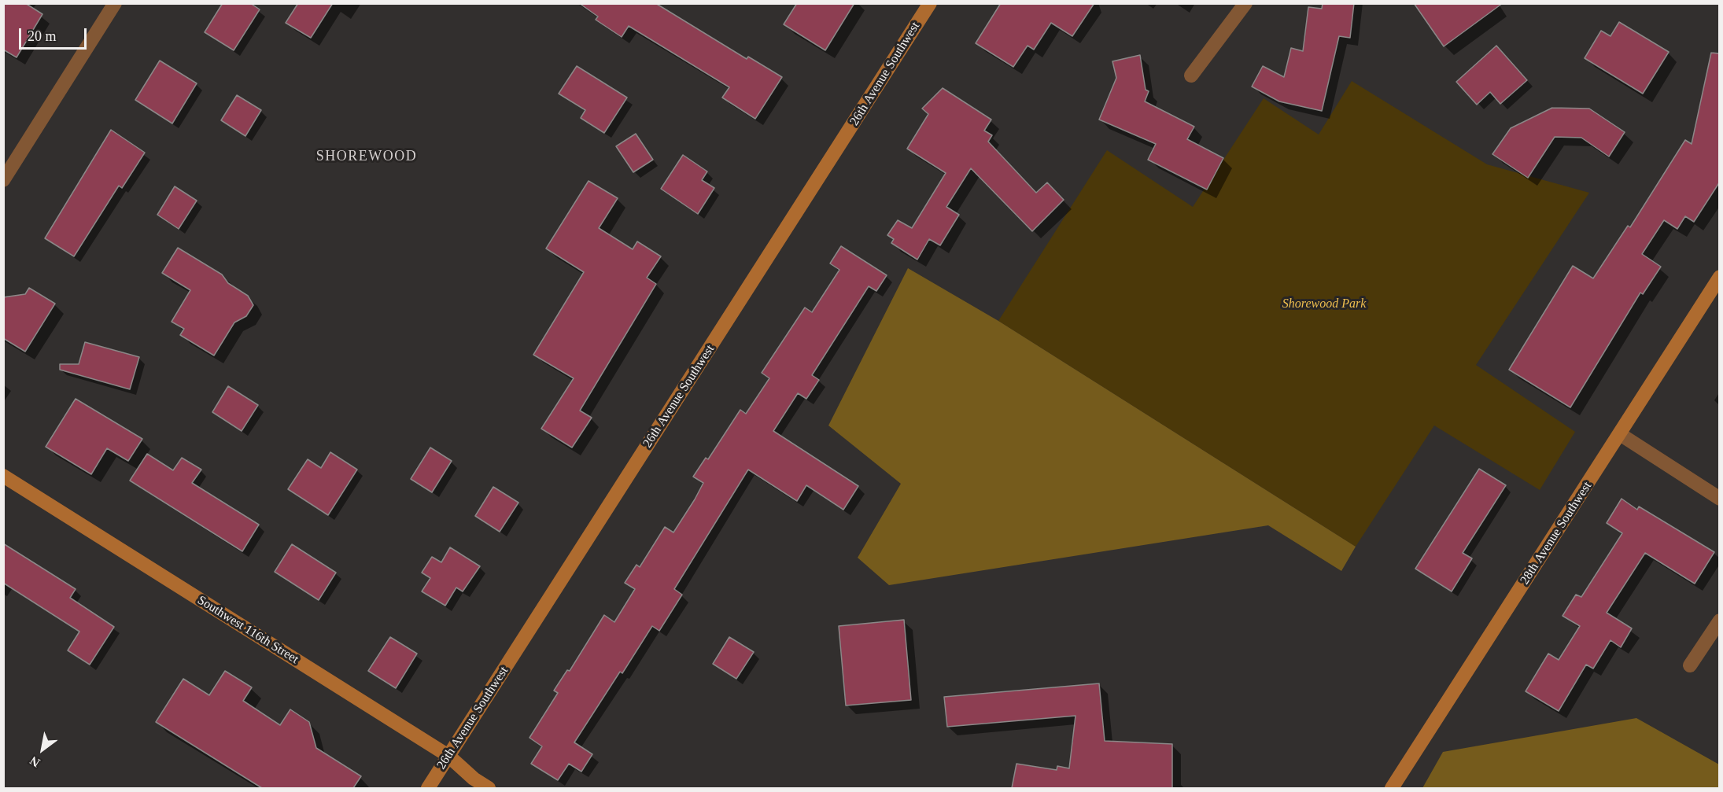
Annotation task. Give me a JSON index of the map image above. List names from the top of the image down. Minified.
{"streets":{"street":["26th Avenue Southwest","28th Avenue Southwest","Southwest 116th Street"]},"crossings":[["26th Avenue Southwest","Southwest 116th Street"]],"districts":["SHOREWOOD"],"parks":["Shorewood Park"],"scale_bar":"20 m","north":"bottom left"}
